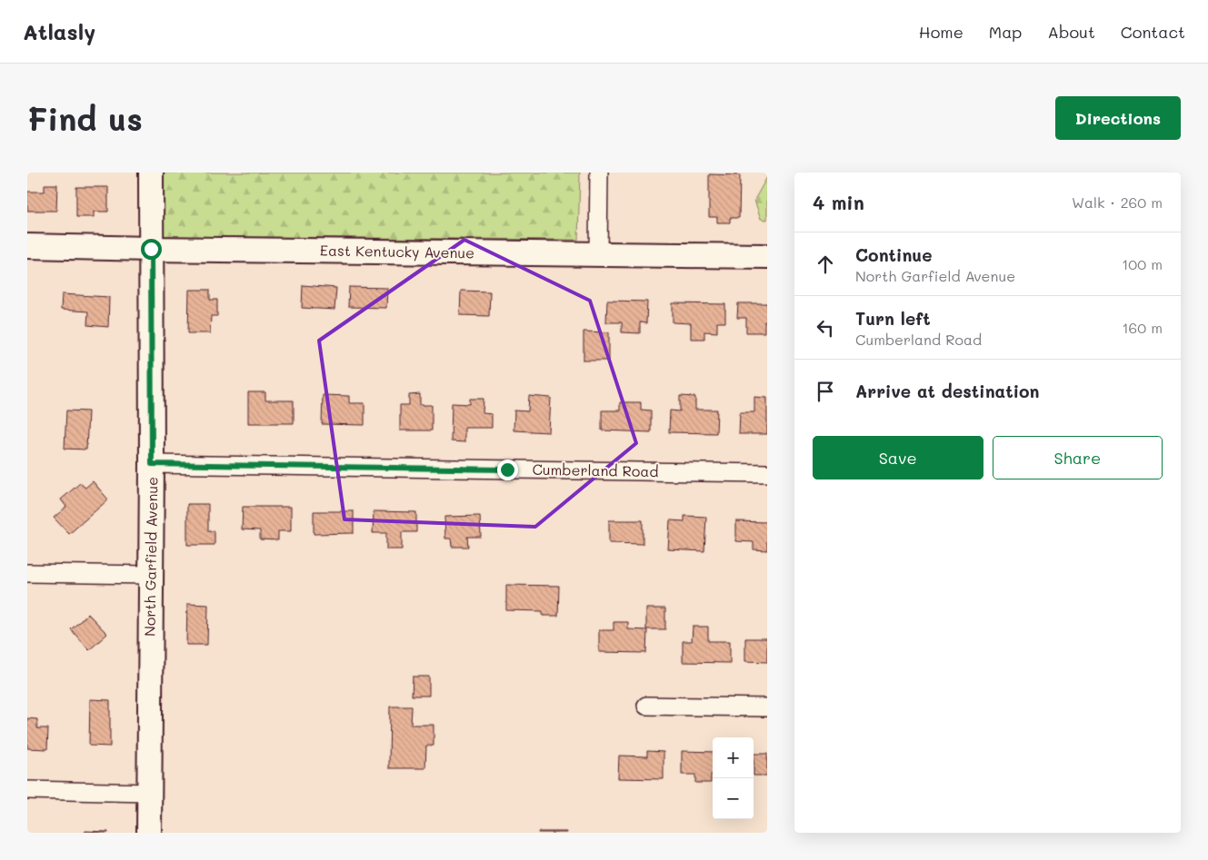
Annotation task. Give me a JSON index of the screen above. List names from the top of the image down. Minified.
{"streets":{"street":["East Kentucky Avenue","Cumberland Road","North Garfield Avenue"]},"crossings":[["East Kentucky Avenue","North Garfield Avenue"],["Cumberland Road","North Garfield Avenue"]],"page":{"header":"Atlasly","nav":["Home","Map","About","Contact"],"buttons":["Directions",["Save","Share"]],"title":"Find us","heading":["4 min","Walk · 260 m"],"list":[["Continue","North Garfield Avenue","100 m"],["Turn left","Cumberland Road","160 m"],"Arrive at destination"],"map_buttons":["+","−"]}}
